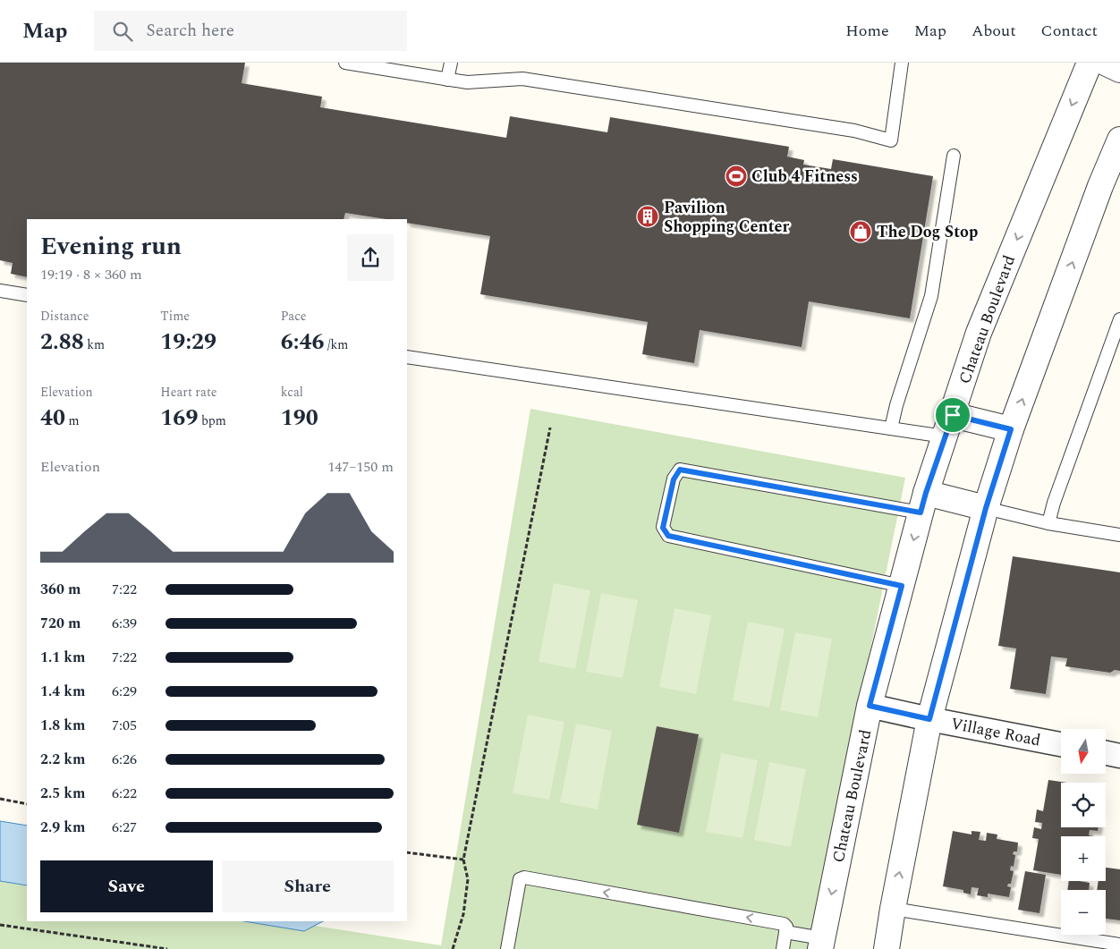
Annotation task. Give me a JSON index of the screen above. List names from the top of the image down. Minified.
{"streets":{"street":["Chateau Boulevard","Village Road"]},"crossings":[["Chateau Boulevard","Village Road"]],"places":{"sports":["Club 4 Fitness"],"building":["Pavilion Shopping Center"],"shop":["The Dog Stop"]},"north":"bottom","page":{"header":"Map","search":"Search here","nav":["Home","Map","About","Contact"],"heading":["Evening run","19:19 · 8 × 360 m"],"stats":[["Distance","2.88 km"],["Time","19:29"],["Pace","6:46 /km"],["Elevation","40 m"],["Heart rate","169 bpm"],["kcal","190"]],"chart":["Elevation","147–150 m"],"list":[{"name":"360 m","note":"7:22"},{"name":"720 m","note":"6:39"},{"name":"1.1 km","note":"7:22"},{"name":"1.4 km","note":"6:29"},{"name":"1.8 km","note":"7:05"},{"name":"2.2 km","note":"6:26"},{"name":"2.5 km","note":"6:22"},{"name":"2.9 km","note":"6:27"}],"map_buttons":["+","−"],"buttons":["Save","Share"]}}
